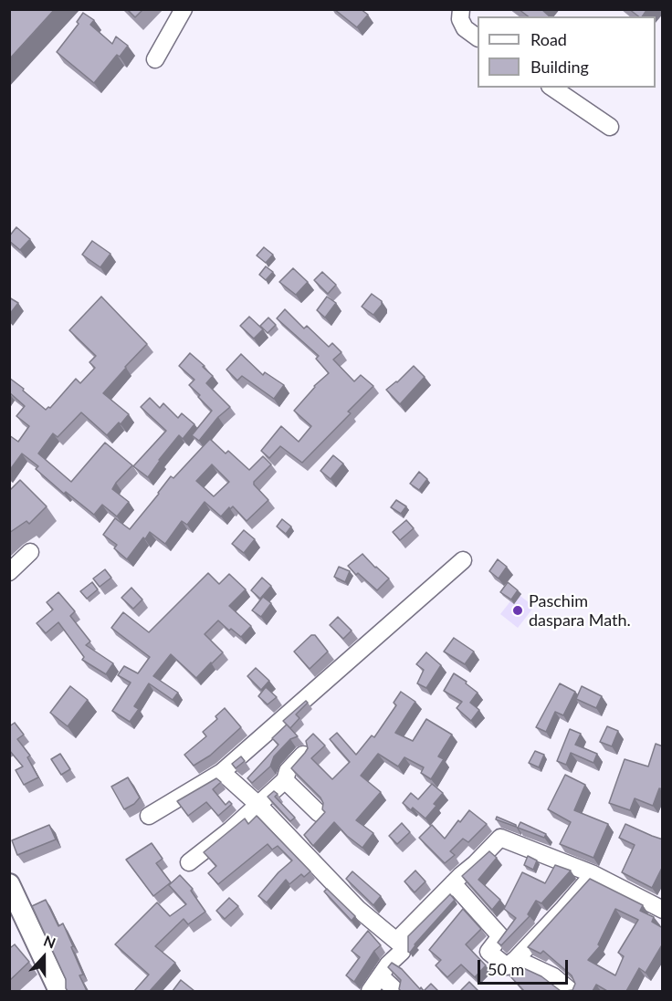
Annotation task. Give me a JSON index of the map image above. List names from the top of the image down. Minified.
{"places":["Paschim daspara Math."],"legend":["Road","Building"],"scale_bar":"50 m","north":"top"}
